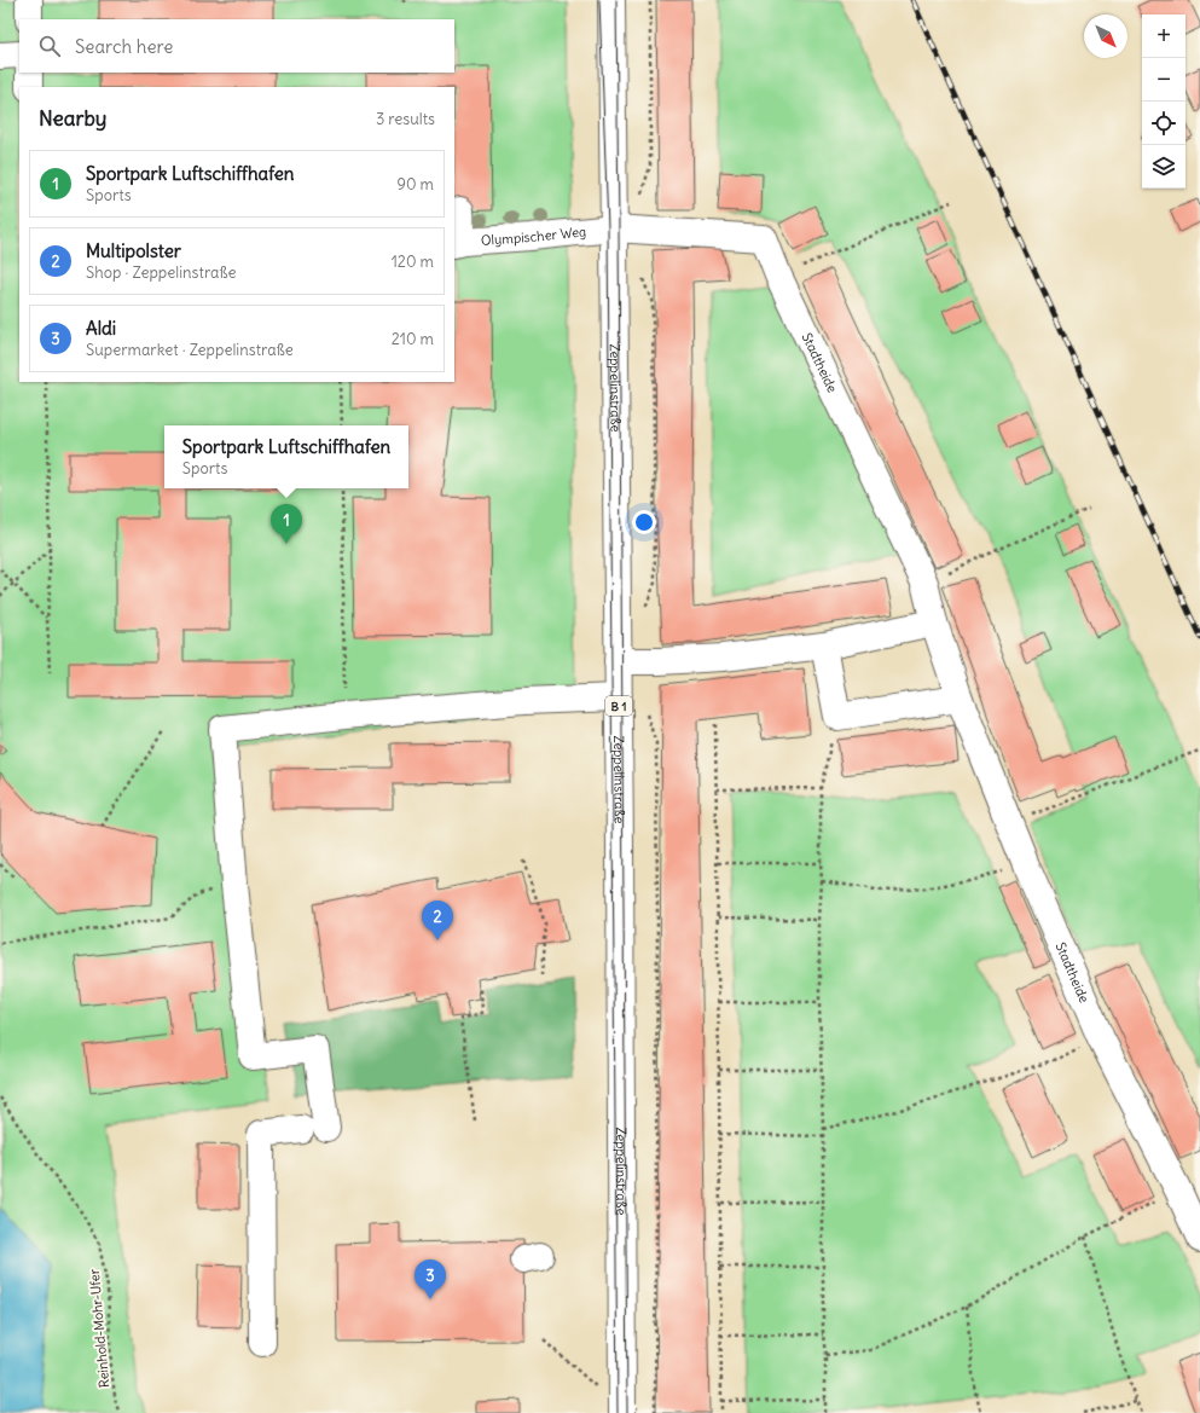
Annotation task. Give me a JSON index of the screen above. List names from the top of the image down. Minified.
{"streets":{"street":["Olympischer Weg","Stadtheide","Zeppelinstraße","B 1"],"path":["Reinhold-Mohr-Ufer"]},"crossings":[["Olympischer Weg","Stadtheide"],["Olympischer Weg","Zeppelinstraße"],["Stadtheide","Zeppelinstraße"]],"north":"bottom right","page":{"map_buttons":["+","−"],"search":"Search here","heading":["Nearby","3 results"],"list":[{"mark":"1","name":"Sportpark Luftschiffhafen","note":"Sports","value":"90 m"},{"mark":"2","name":"Multipolster","note":"Shop · Zeppelinstraße","value":"120 m"},{"mark":"3","name":"Aldi","note":"Supermarket · Zeppelinstraße","value":"210 m"}],"popup":["Sportpark Luftschiffhafen","Sports"],"pins":["1","2","3"]}}
